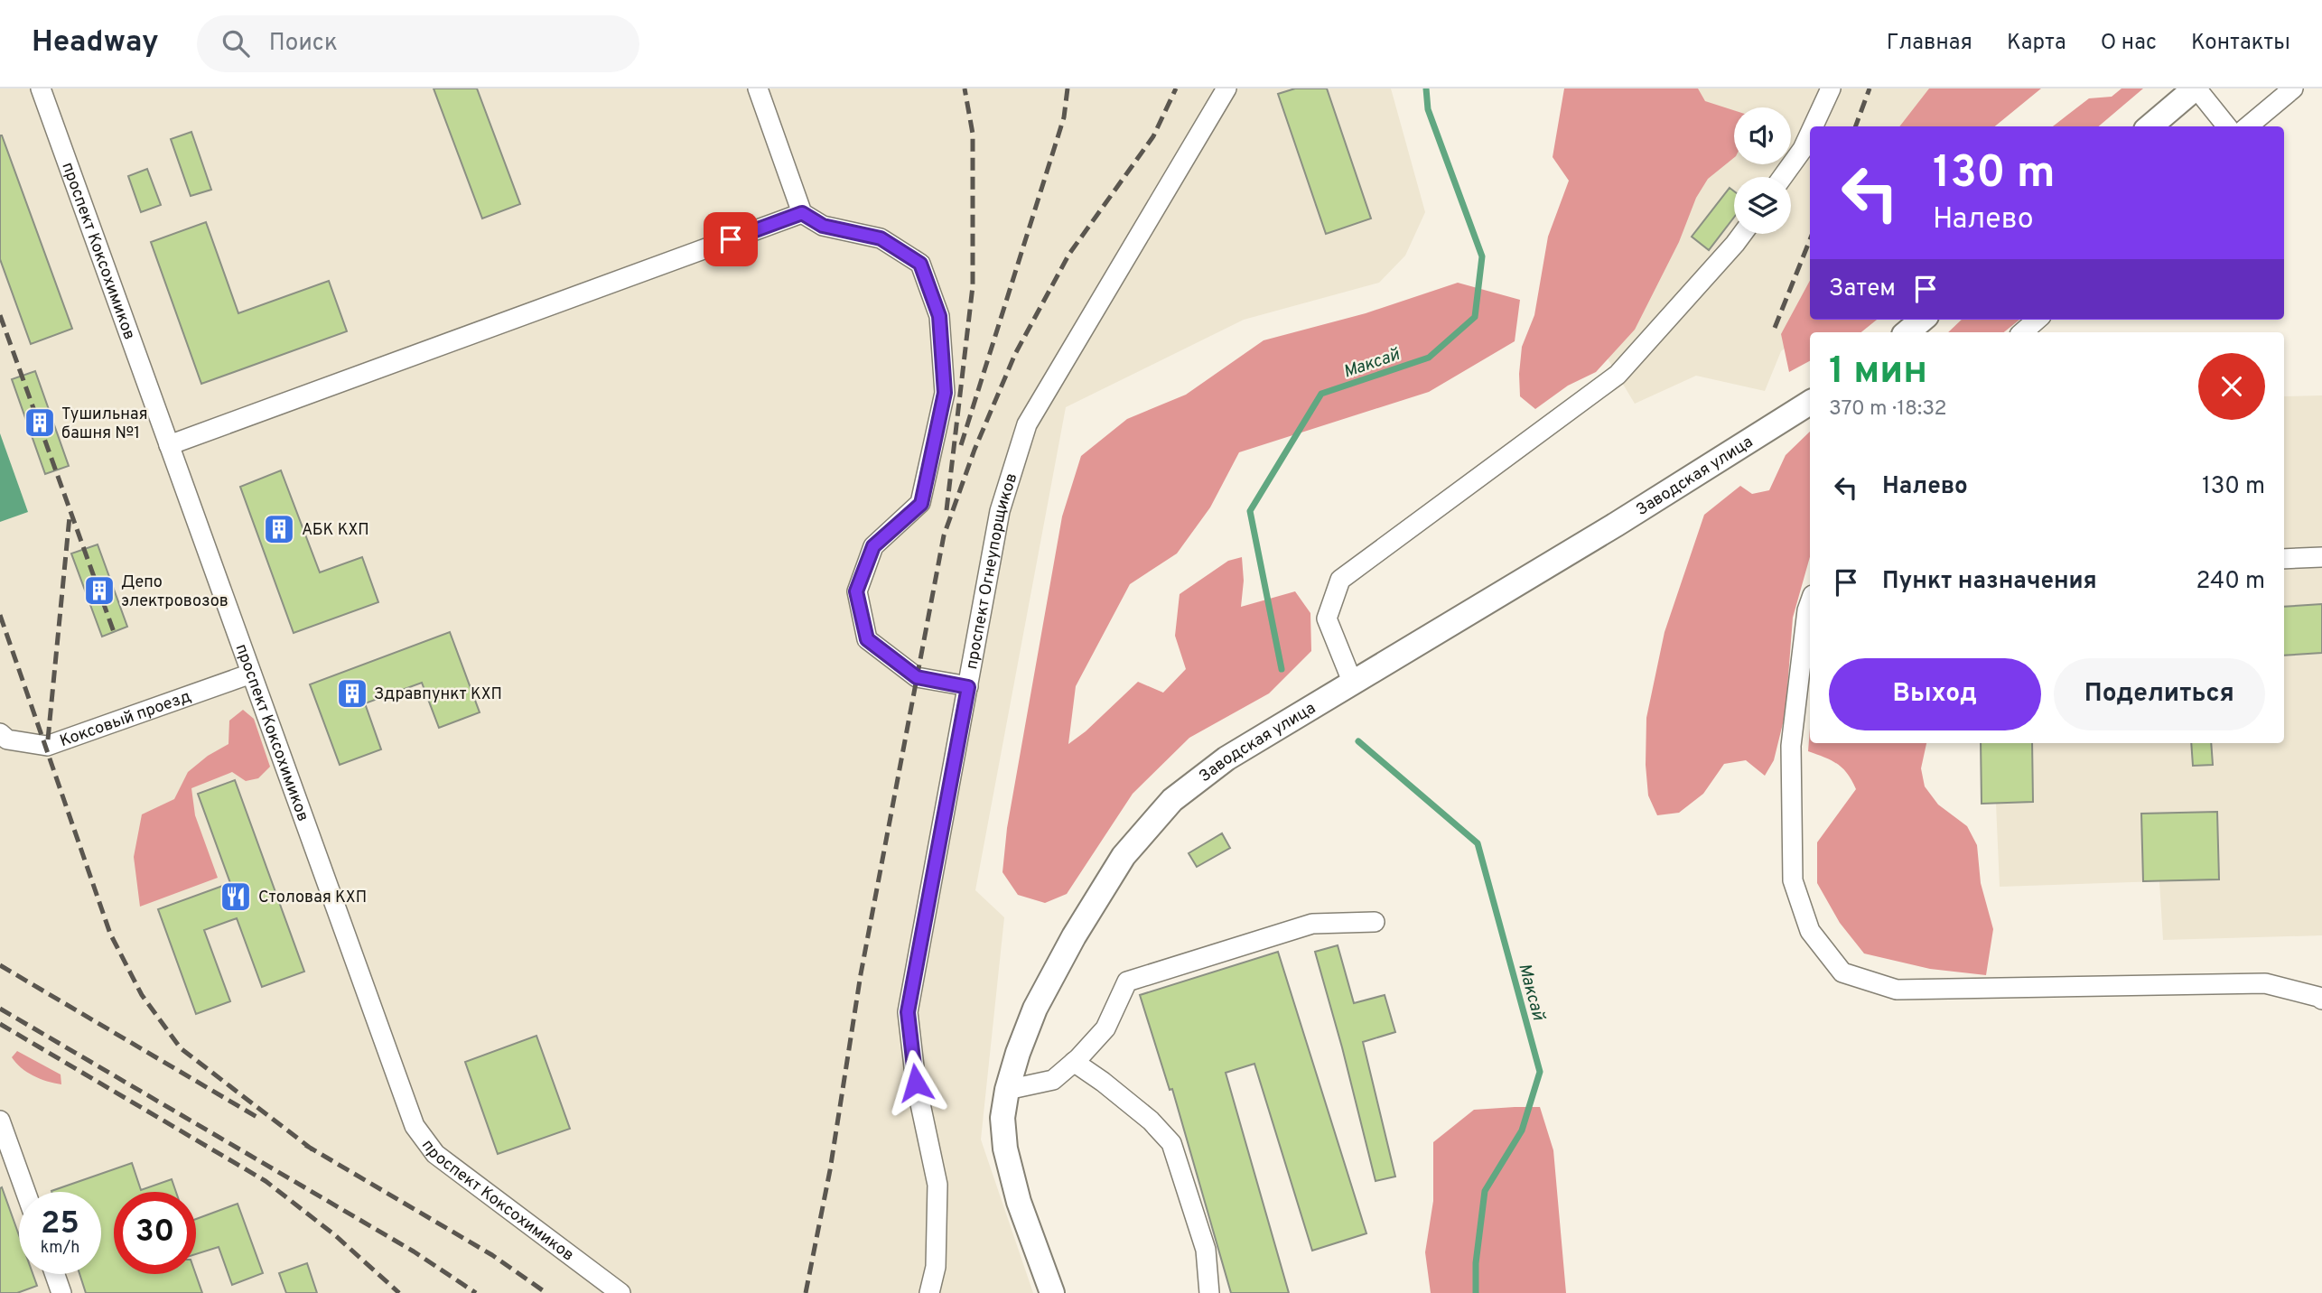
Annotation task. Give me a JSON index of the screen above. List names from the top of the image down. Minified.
{"streets":{"main road":["Заводская улица"],"street":["проспект Коксохимиков","проспект Огнеупорщиков","Коксовый проезд"]},"crossings":[["проспект Коксохимиков","Коксовый проезд"]],"water":["Максай"],"places":{"building":["Тушильная башня №1","АБК КХП","Депо электровозов","Здравпункт КХП"],"restaurant":["Столовая КХП"]},"page":{"header":"Headway","search":"Поиск","nav":["Главная","Карта","О нас","Контакты"],"turn":["130 m","Налево"],"then":"Затем","heading":["1 мин","370 m · 18:32"],"list":[{"name":"Налево","value":"130 m"},{"name":"Пункт назначения","value":"240 m"}],"buttons":["Выход","Поделиться"],"speed":"25 km/h","limit":"30"}}
